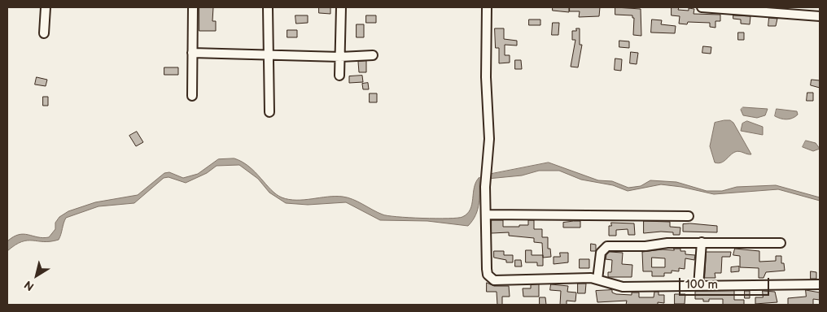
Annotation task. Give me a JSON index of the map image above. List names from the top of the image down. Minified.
{"scale_bar":"100 m","north":"bottom left"}
